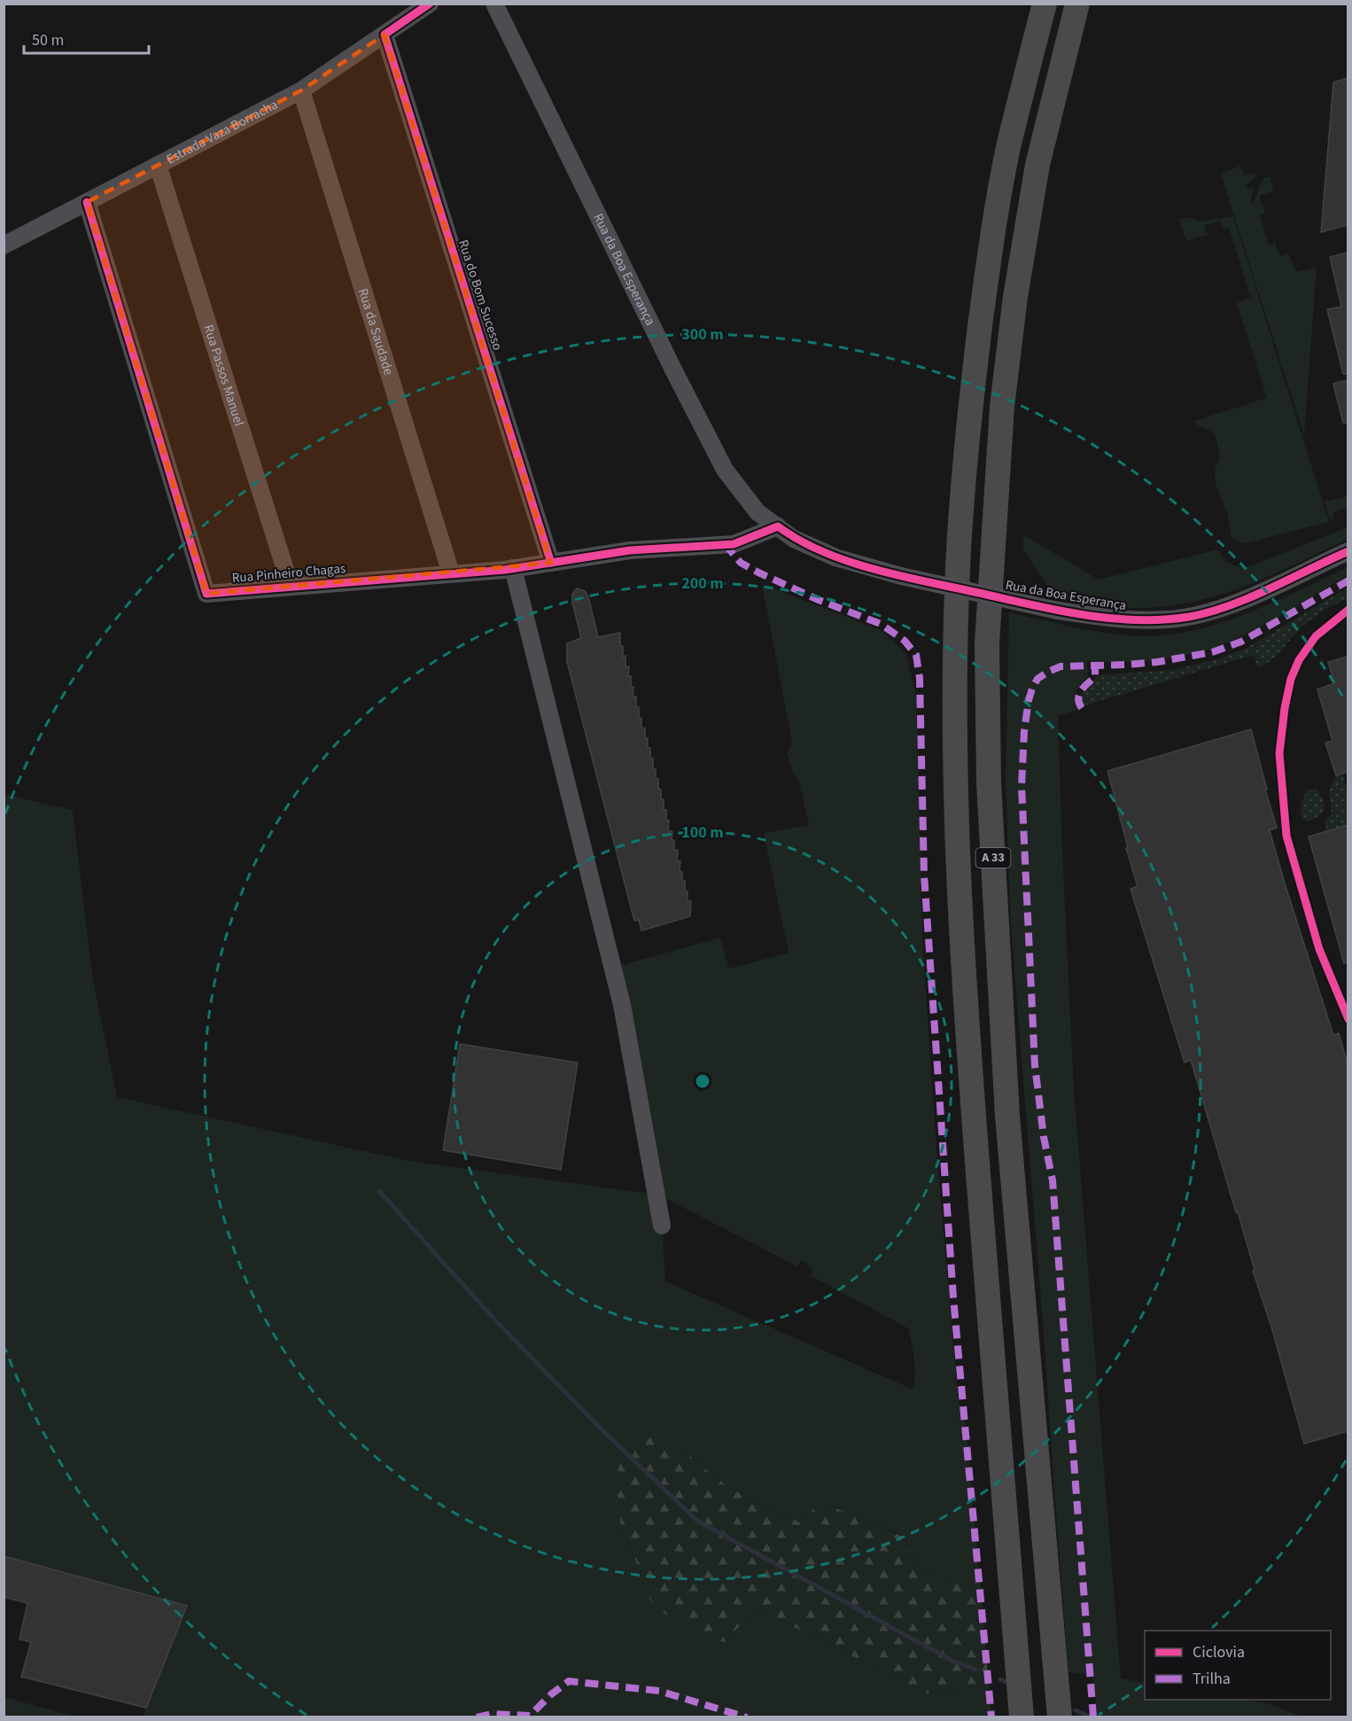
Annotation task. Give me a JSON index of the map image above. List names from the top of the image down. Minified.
{"streets":{"highway":["A 33"],"street":["Estrada Vaza Borracha","Rua da Boa Esperança","Rua do Bom Sucesso","Rua da Saudade","Rua Passos Manuel","Rua Pinheiro Chagas"]},"crossings":[["Estrada Vaza Borracha","Rua do Bom Sucesso"],["Estrada Vaza Borracha","Rua da Saudade"],["Estrada Vaza Borracha","Rua Passos Manuel"],["Estrada Vaza Borracha","Rua Pinheiro Chagas"],["Rua da Boa Esperança","Rua Pinheiro Chagas"],["Rua do Bom Sucesso","Rua Pinheiro Chagas"],["Rua da Saudade","Rua Pinheiro Chagas"],["Rua Passos Manuel","Rua Pinheiro Chagas"]],"legend":["Ciclovia","Trilha"],"scale_bar":"50 m","rings":["300 m","200 m","100 m"]}
